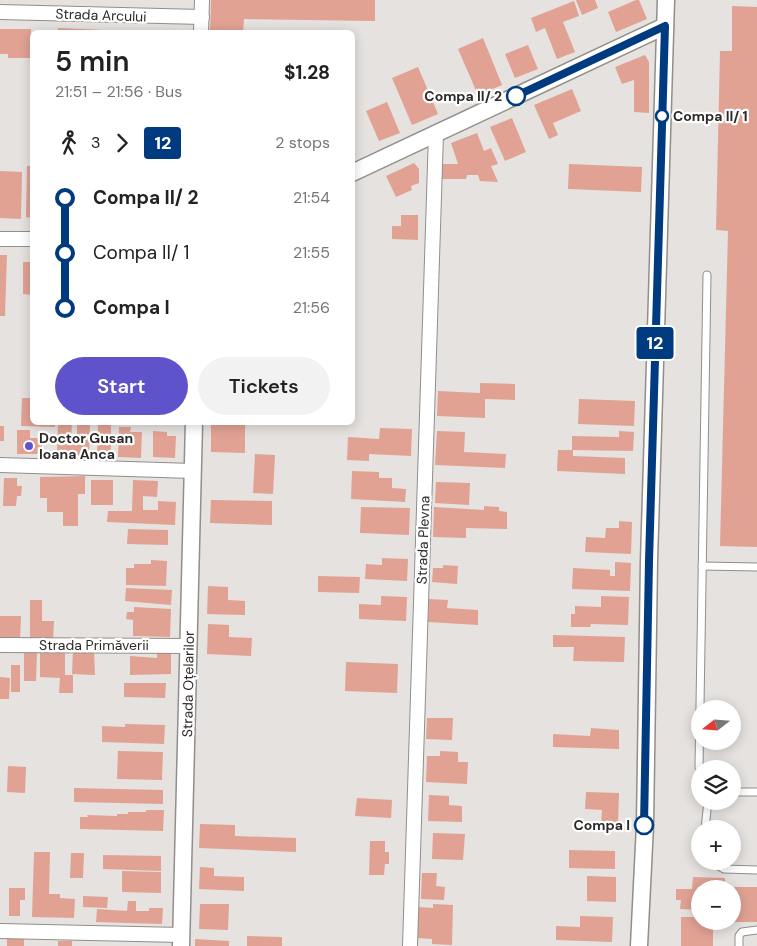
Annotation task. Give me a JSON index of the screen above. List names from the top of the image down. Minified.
{"streets":{"street":["Strada Arcului","Strada Plevna","Strada Primăverii","Strada Oțelarilor"]},"crossings":[["Strada Primăverii","Strada Oțelarilor"]],"places":["Compa II/ 2","Compa II/ 1","Doctor Gusan Ioana Anca","Compa I"],"lines":["bus line 12"],"north":"left","page":{"on_map":"12","heading":["5 min","21:51 – 21:56 · Bus","$1.28"],"legs":["3","12","2 stops"],"list":[{"name":"Compa II/ 2","value":"21:54"},{"name":"Compa II/ 1","value":"21:55"},{"name":"Compa I","value":"21:56"}],"buttons":["Start","Tickets"],"map_buttons":["+","−"]}}
